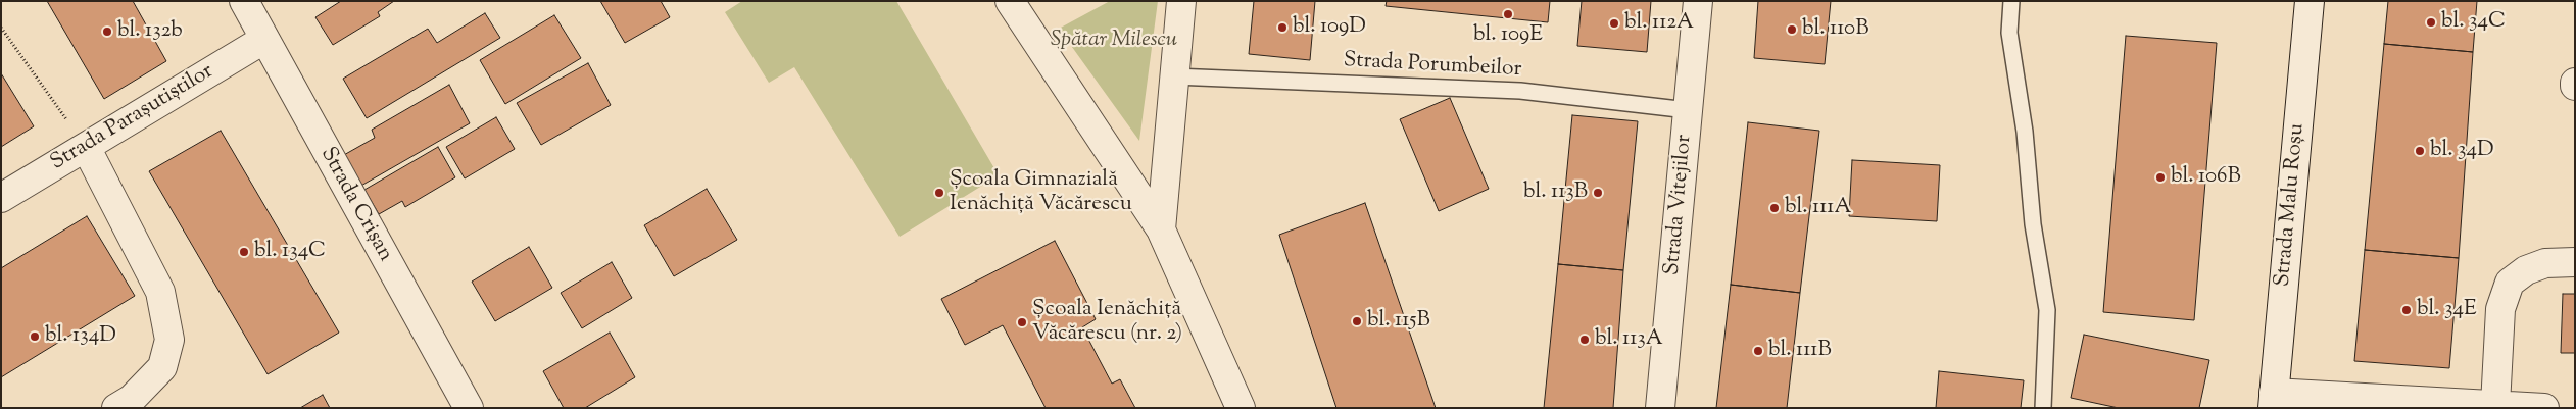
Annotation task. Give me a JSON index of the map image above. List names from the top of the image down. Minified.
{"streets":{"street":["Strada Parașutiștilor","Strada Crișan","Strada Vitejilor","Strada Malu Roșu"],"lane":["Strada Porumbeilor"]},"crossings":[["Strada Porumbeilor","Strada Vitejilor"],["Strada Parașutiștilor","Strada Crișan"]],"parks":["Spătar Milescu"],"places":["bl. 109E","bl. 34C","bl. 112A","bl. 109D","bl. 110B","bl. 132b","bl. 34D","bl. 106B","Școala Gimnazială Ienăchiță Văcărescu","bl. 113B","bl. 111A","bl. 134C","bl. 34E","bl. 115B","Școala Ienăchiță Văcărescu (nr. 2)","bl. 134D","bl. 113A","bl. 111B"]}
